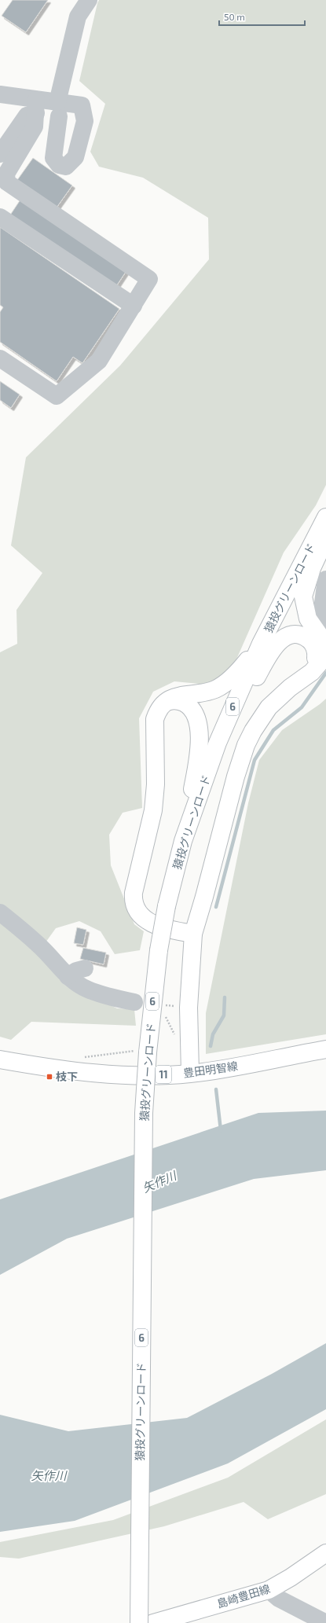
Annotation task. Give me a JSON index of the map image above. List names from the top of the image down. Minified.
{"streets":{"main road":["猿投グリーンロード","6","豊田明智線","11","島崎豊田線"]},"water":["矢作川"],"places":{"transit":["枝下"]},"scale_bar":"50 m"}
